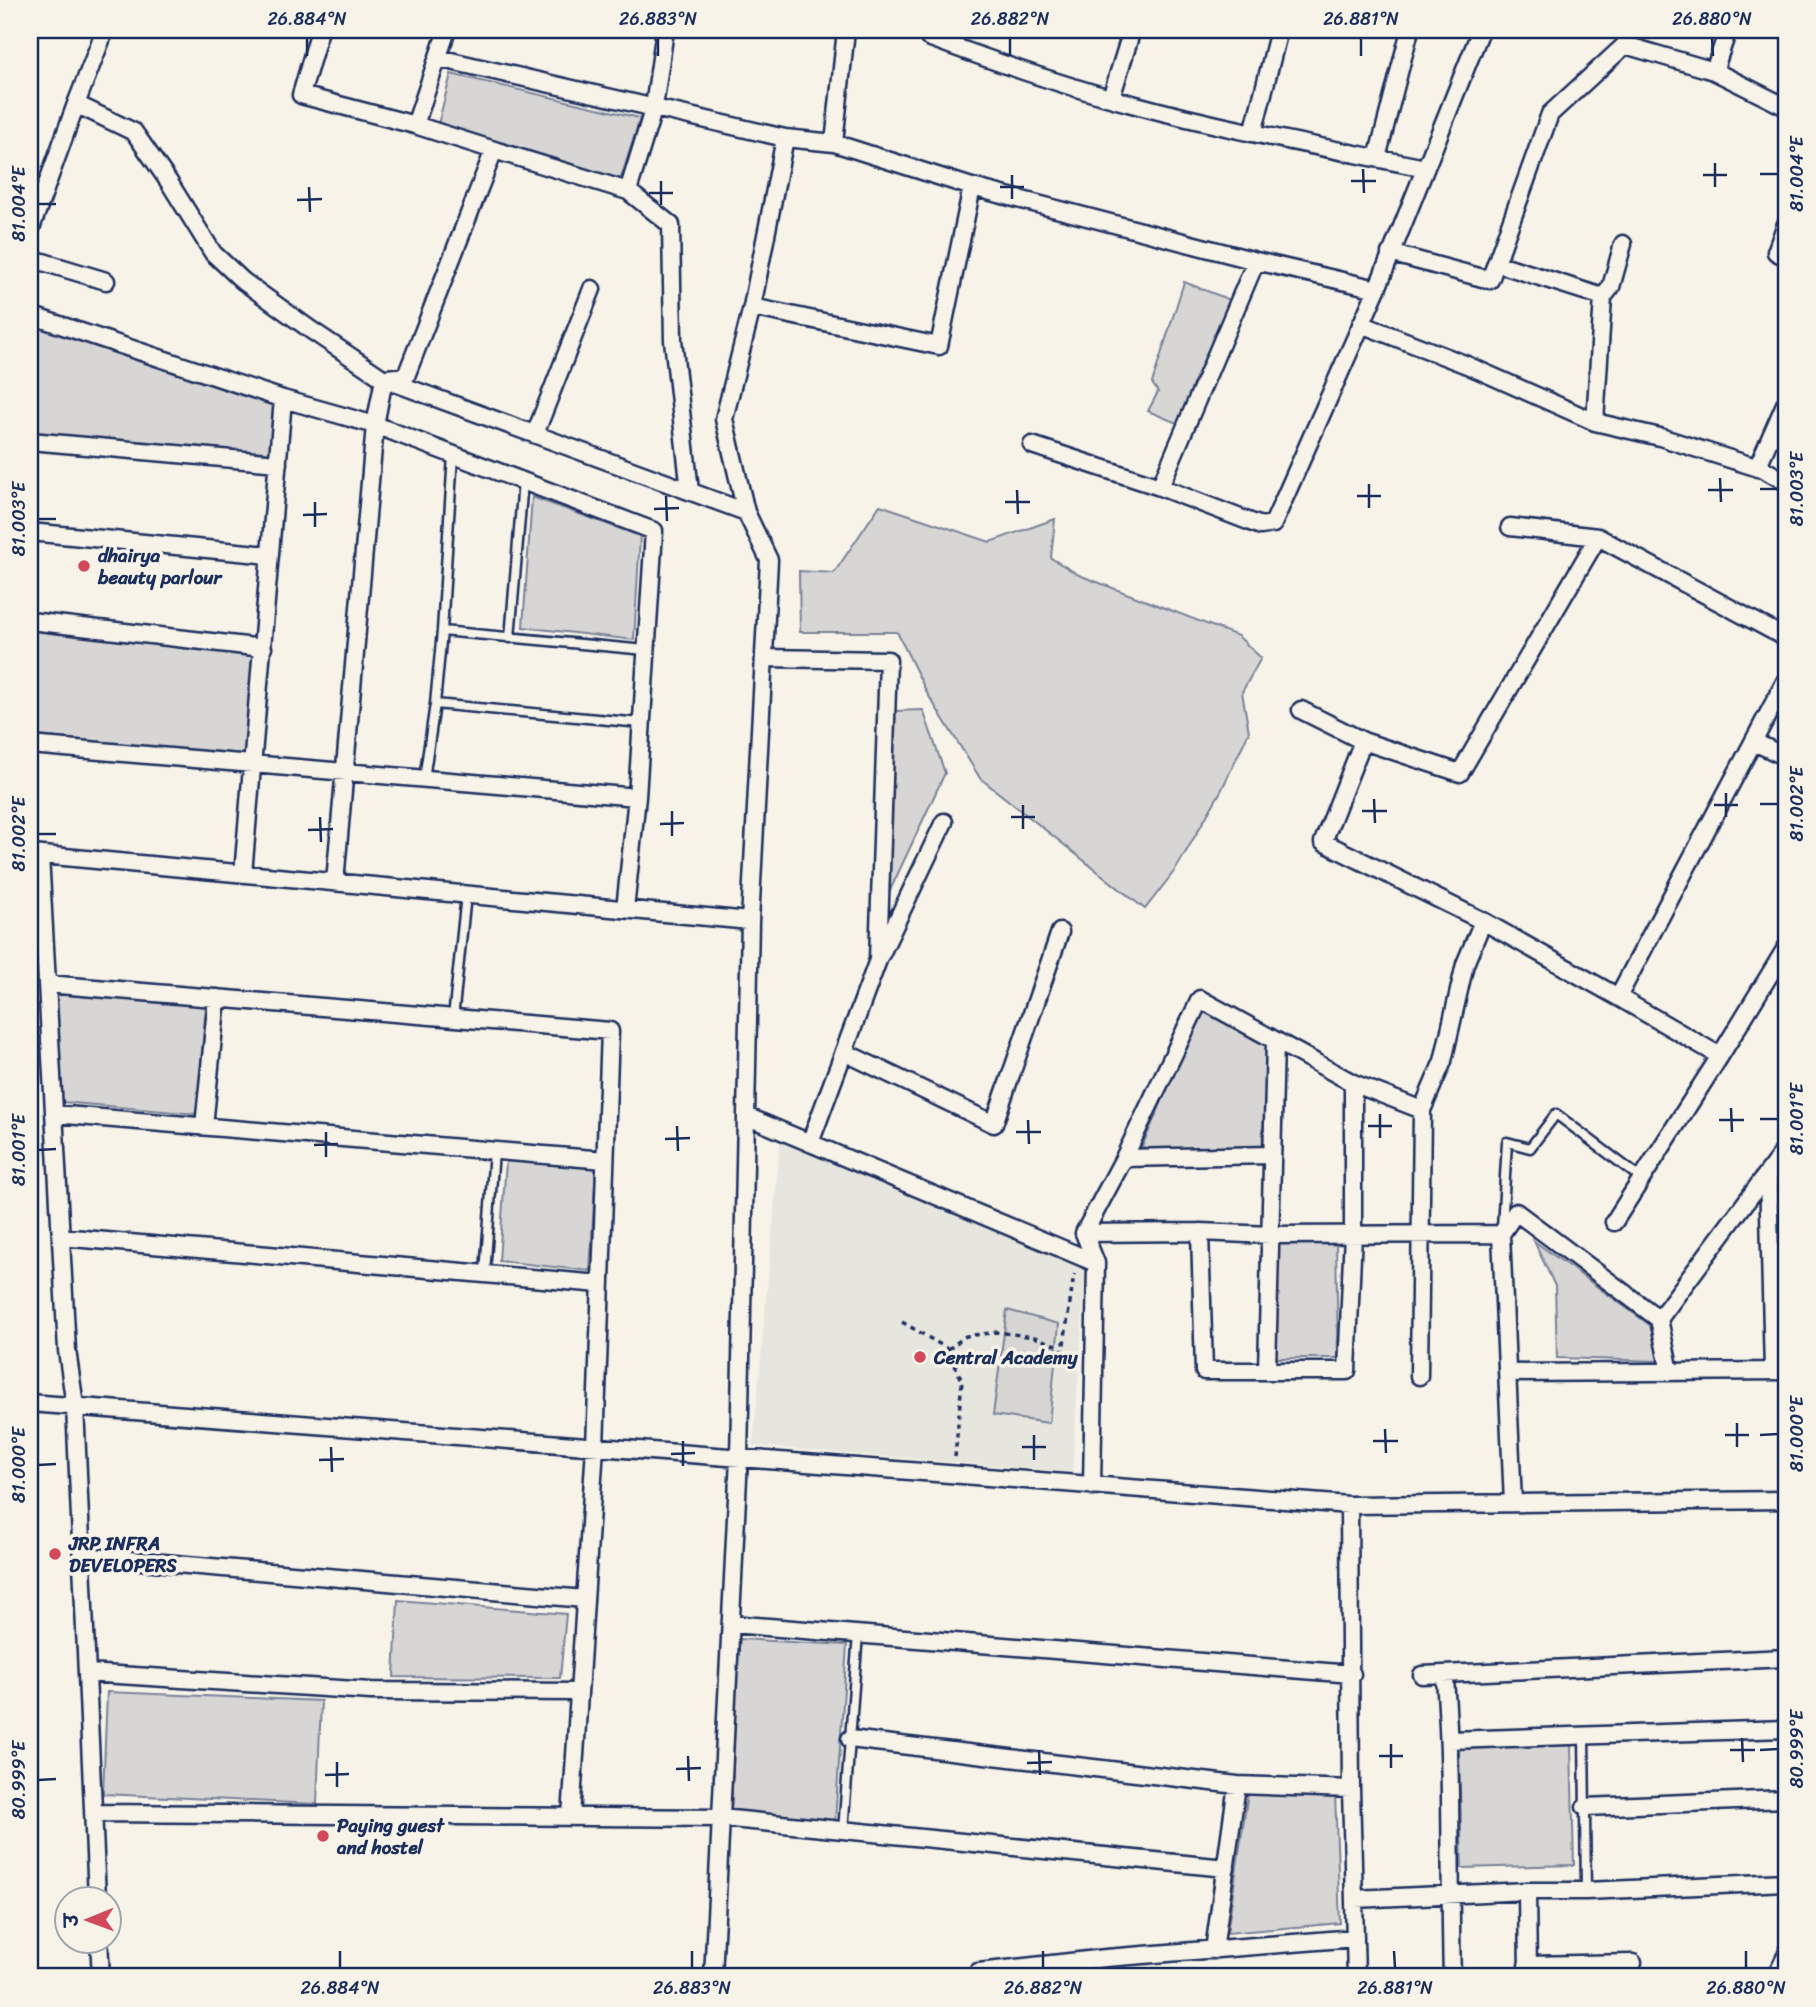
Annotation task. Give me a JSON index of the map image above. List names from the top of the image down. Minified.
{"places":["dhairya beauty parlour","Central Academy","JRP INFRA DEVELOPERS","Paying guest and hostel"],"north":"left","coordinates":["26.884°N","26.883°N","26.882°N","26.881°N","26.880°N","81.004°E","81.003°E","81.002°E","81.001°E","81.000°E","80.999°E"]}
